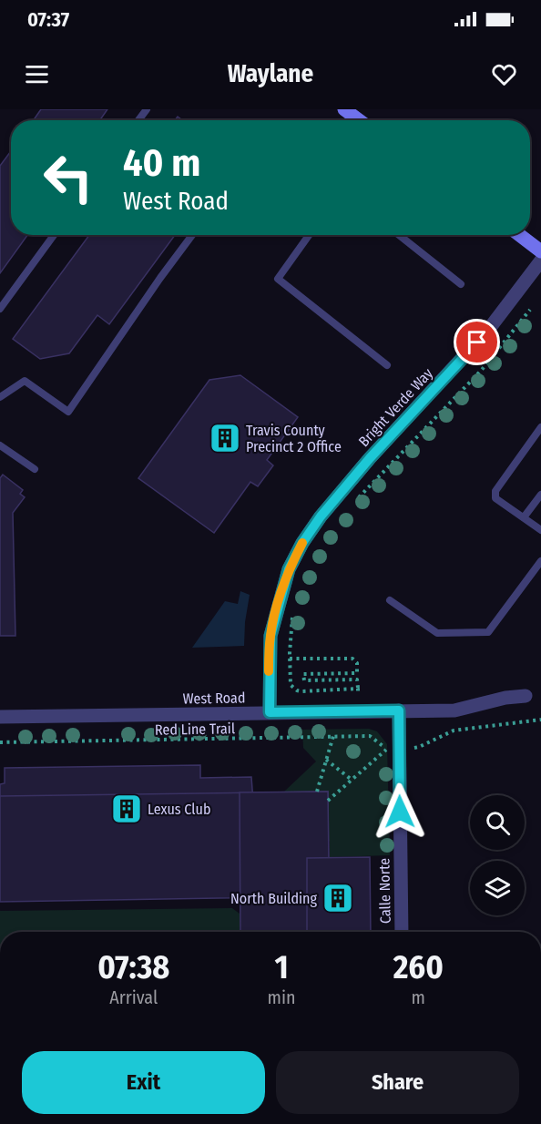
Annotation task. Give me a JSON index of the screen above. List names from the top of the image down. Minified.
{"streets":{"street":["Bright Verde Way","West Road","Calle Norte"],"path":["Red Line Trail"]},"crossings":[["Bright Verde Way","West Road"],["West Road","Calle Norte"]],"places":{"building":["Travis County Precinct 2 Office","Lexus Club","North Building"]},"page":{"status":"07:37","header":"Waylane","turn":["40 m","West Road"],"eta":["07:38","Arrival","1","min","260","m"],"buttons":["Exit","Share"]}}
